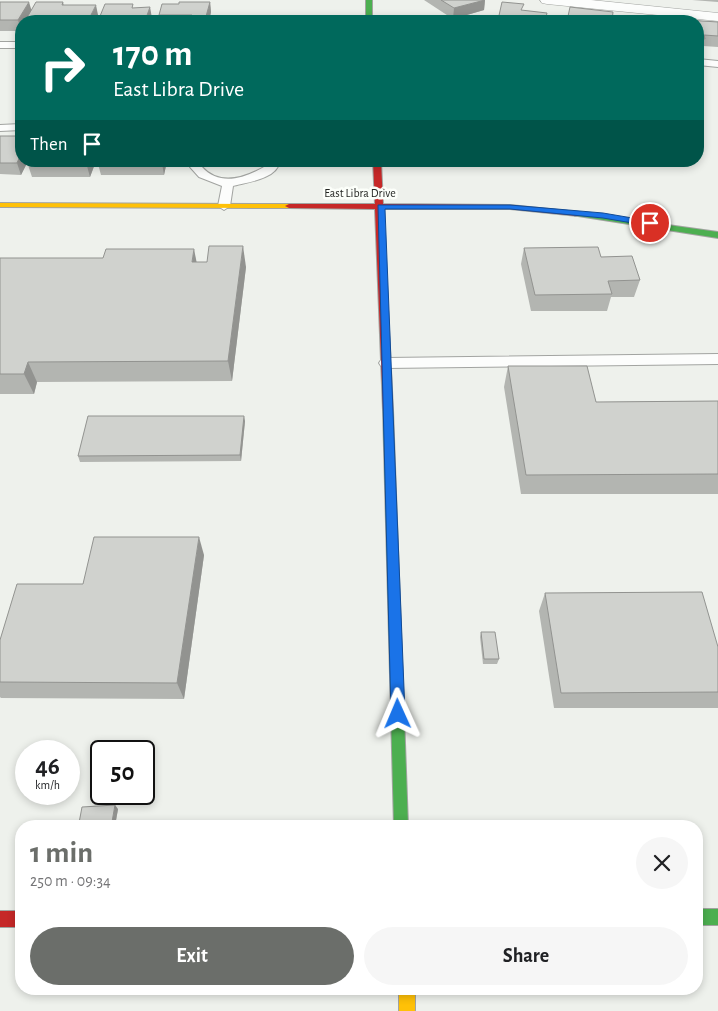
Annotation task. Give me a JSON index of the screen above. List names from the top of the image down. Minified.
{"streets":{"main road":["East Libra Drive"]},"page":{"turn":["170 m","East Libra Drive"],"then":"Then","speed":"46 km/h","limit":"50","heading":["1 min","250 m · 09:34"],"buttons":["Exit","Share"]}}
